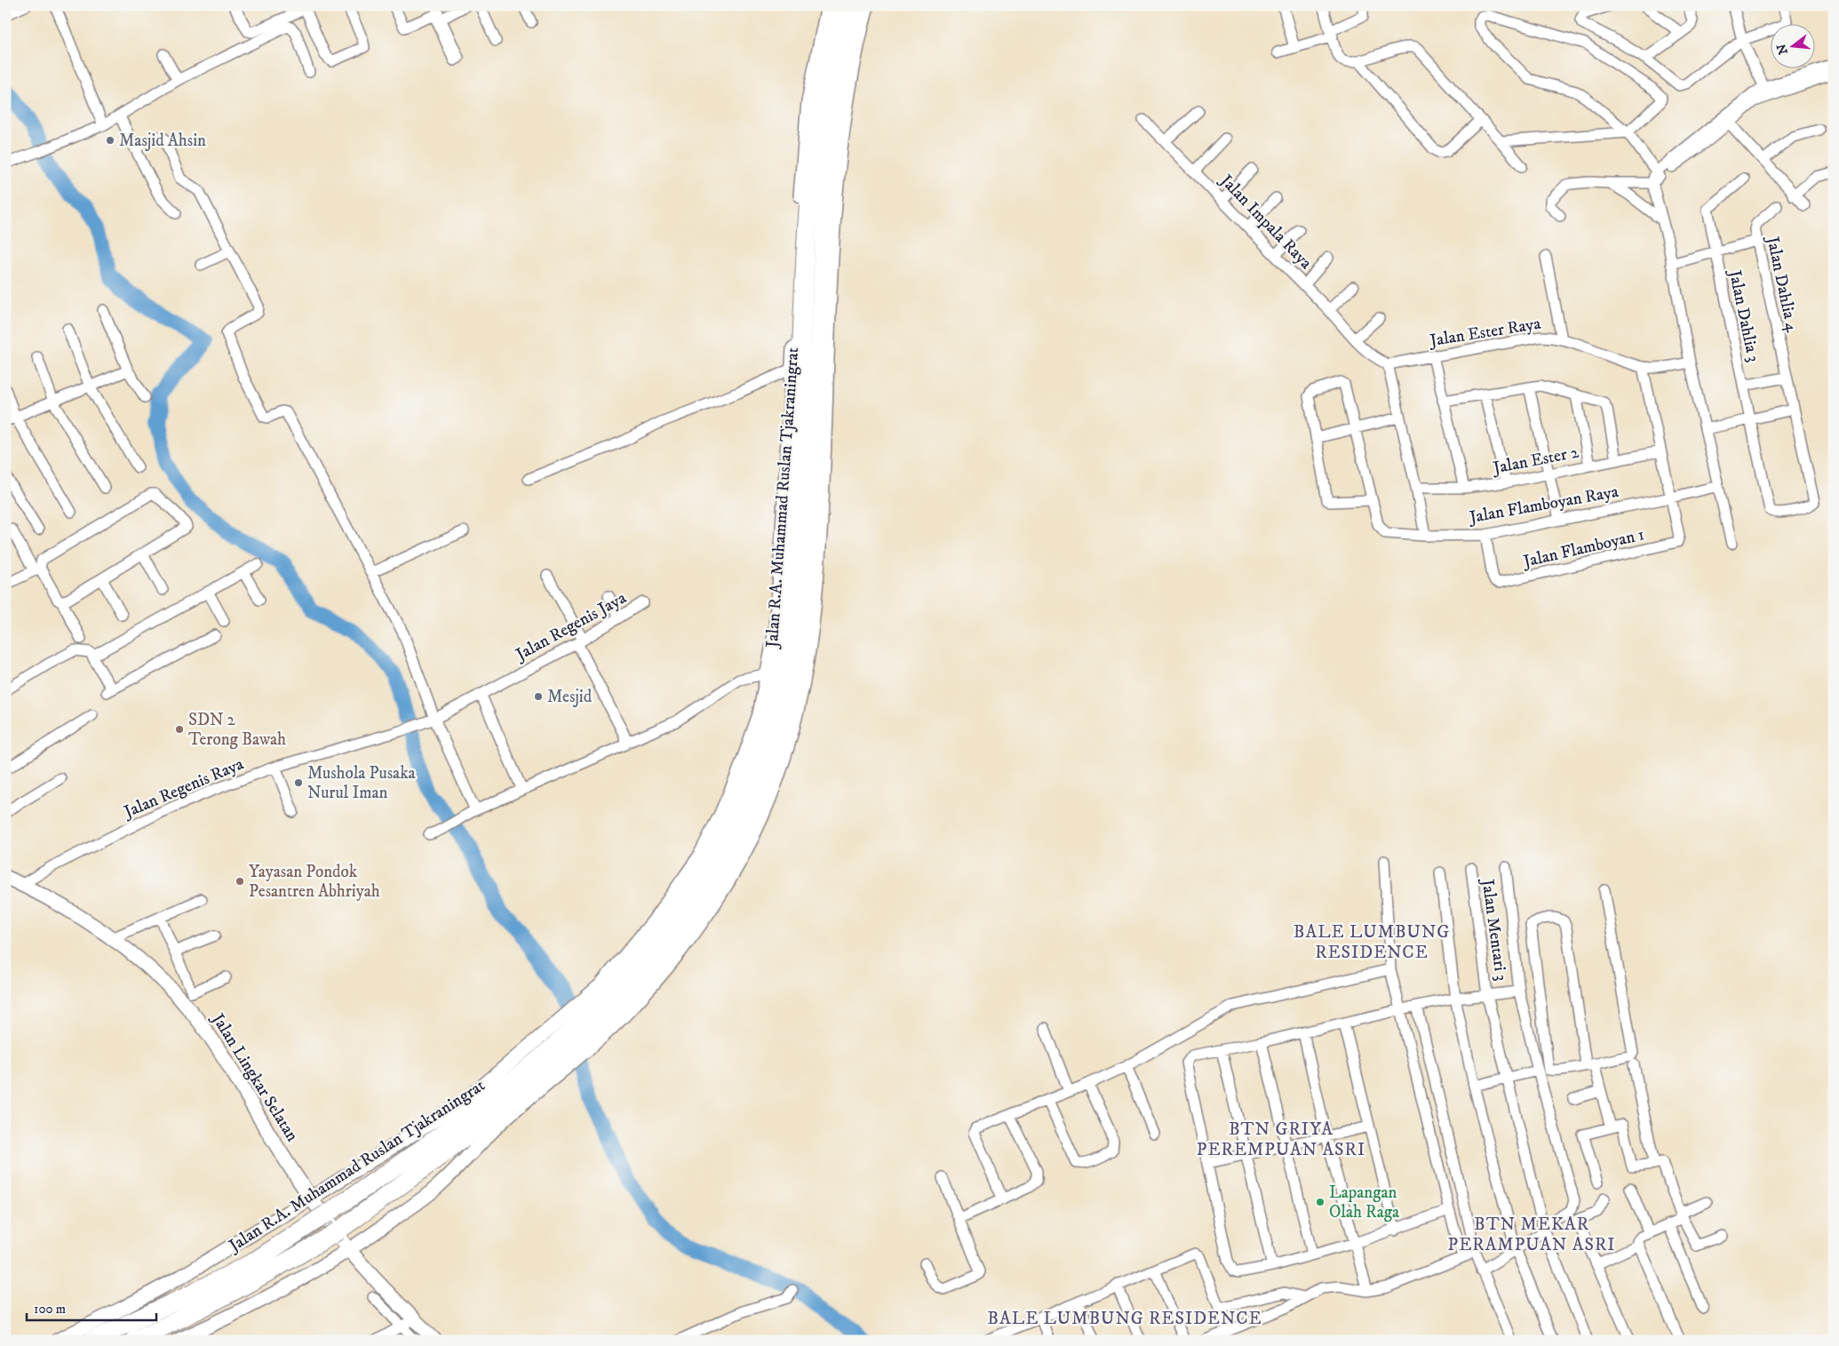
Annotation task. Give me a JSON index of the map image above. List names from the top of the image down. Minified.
{"streets":{"highway":["Jalan R.A. Muhammad Ruslan Tjakraningrat"],"street":["Jalan Impala Raya","Jalan Dahlia 4","Jalan Dahlia 3","Jalan Ester Raya","Jalan Ester 2","Jalan Flamboyan Raya","Jalan Flamboyan 1","Jalan Regenis Jaya","Jalan Regenis Raya","Jalan Mentari 3","Jalan Lingkar Selatan"]},"crossings":[["Jalan Impala Raya","Jalan Ester Raya"],["Jalan Dahlia 4","Jalan Dahlia 3"],["Jalan R.A. Muhammad Ruslan Tjakraningrat","Jalan Lingkar Selatan"],["Jalan Flamboyan Raya","Jalan Flamboyan 1"],["Jalan Regenis Jaya","Jalan Regenis Raya"],["Jalan Regenis Raya","Jalan Lingkar Selatan"]],"districts":["BALE LUMBUNG RESIDENCE","BTN GRIYA PEREMPUAN ASRI","BTN MEKAR PERAMPUAN ASRI","BALE LUMBUNG RESIDENCE"],"places":["Masjid Ahsin","Mesjid","SDN 2 Terong Bawah","Mushola Pusaka Nurul Iman","Yayasan Pondok Pesantren Abhriyah","Lapangan Olah Raga"],"scale_bar":"100 m","north":"left"}
